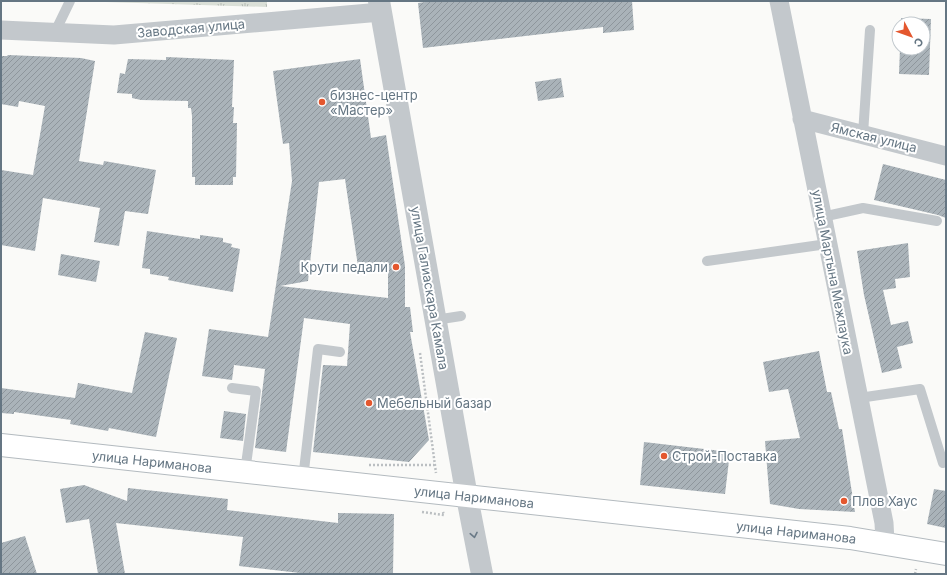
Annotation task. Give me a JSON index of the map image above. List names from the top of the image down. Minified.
{"streets":{"main road":["улица Нариманова"],"street":["Заводская улица","Ямская улица","улица Мартына Межлаука","улица Галиаскара Камала"]},"crossings":[["Заводская улица","улица Галиаскара Камала"],["Ямская улица","улица Мартына Межлаука"],["улица Мартына Межлаука","улица Нариманова"],["улица Галиаскара Камала","улица Нариманова"]],"places":["бизнес-центр «Мастер»","Крути педали","Мебельный базар","Строй-Поставка","Плов Хаус"],"north":"bottom right"}
